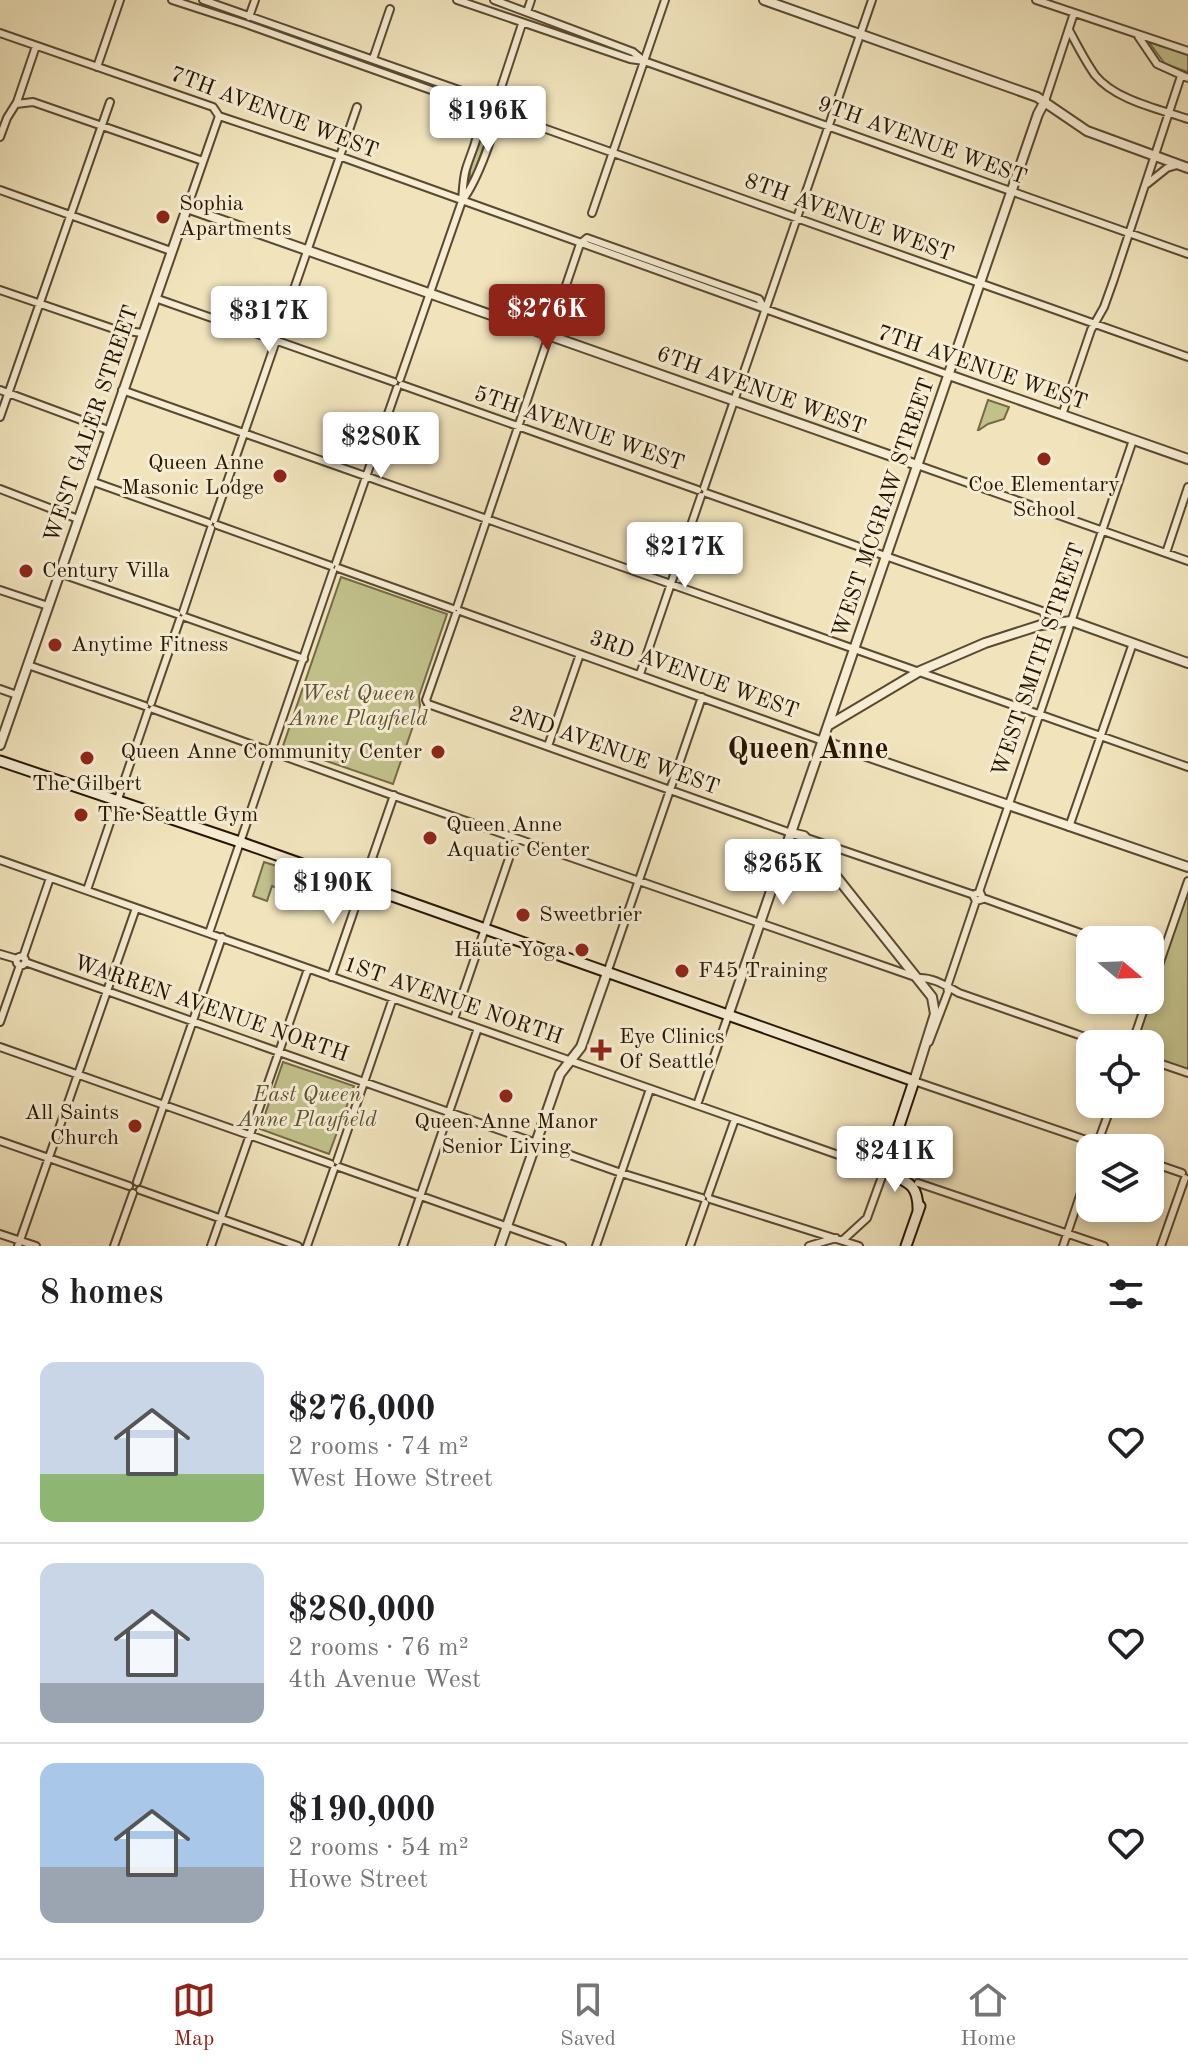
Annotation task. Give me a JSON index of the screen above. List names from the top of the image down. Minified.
{"streets":{"main road":["1ST AVENUE NORTH"],"street":["7TH AVENUE WEST","9TH AVENUE WEST","8TH AVENUE WEST","6TH AVENUE WEST","WEST GALER STREET","5TH AVENUE WEST","WEST MCGRAW STREET","WEST SMITH STREET","3RD AVENUE WEST","2ND AVENUE WEST","WARREN AVENUE NORTH"]},"crossings":[["7TH AVENUE WEST","WEST GALER STREET"],["7TH AVENUE WEST","WEST MCGRAW STREET"],["7TH AVENUE WEST","WEST SMITH STREET"],["9TH AVENUE WEST","WEST MCGRAW STREET"],["8TH AVENUE WEST","WEST MCGRAW STREET"],["6TH AVENUE WEST","WEST GALER STREET"],["6TH AVENUE WEST","WEST MCGRAW STREET"],["6TH AVENUE WEST","WEST SMITH STREET"],["WEST GALER STREET","5TH AVENUE WEST"],["WEST GALER STREET","3RD AVENUE WEST"],["5TH AVENUE WEST","WEST MCGRAW STREET"],["WEST MCGRAW STREET","3RD AVENUE WEST"],["WEST MCGRAW STREET","2ND AVENUE WEST"],["WEST SMITH STREET","3RD AVENUE WEST"],["3RD AVENUE WEST","2ND AVENUE WEST"]],"districts":["Queen Anne"],"parks":["West Queen Anne Playfield","East Queen Anne Playfield"],"places":{"other":["Sophia Apartments","Coe Elementary School","Queen Anne Masonic Lodge","Century Villa","Anytime Fitness","Queen Anne Community Center","The Gilbert","The Seattle Gym","Queen Anne Aquatic Center","Sweetbrier","Häutē Yoga","F45 Training","Queen Anne Manor Senior Living","All Saints Church"],"health":["Eye Clinics Of Seattle"]},"north":"right","page":{"price":["$196K","$276K","$317K","$280K","$217K","$265K","$190K","$241K"],"heading":"8 homes","list":[{"name":"$276,000","note":"2 rooms · 74 m² · West Howe Street"},{"name":"$280,000","note":"2 rooms · 76 m² · 4th Avenue West"},{"name":"$190,000","note":"2 rooms · 54 m² · Howe Street"}],"tabs":["Map","Saved","Home"]}}
